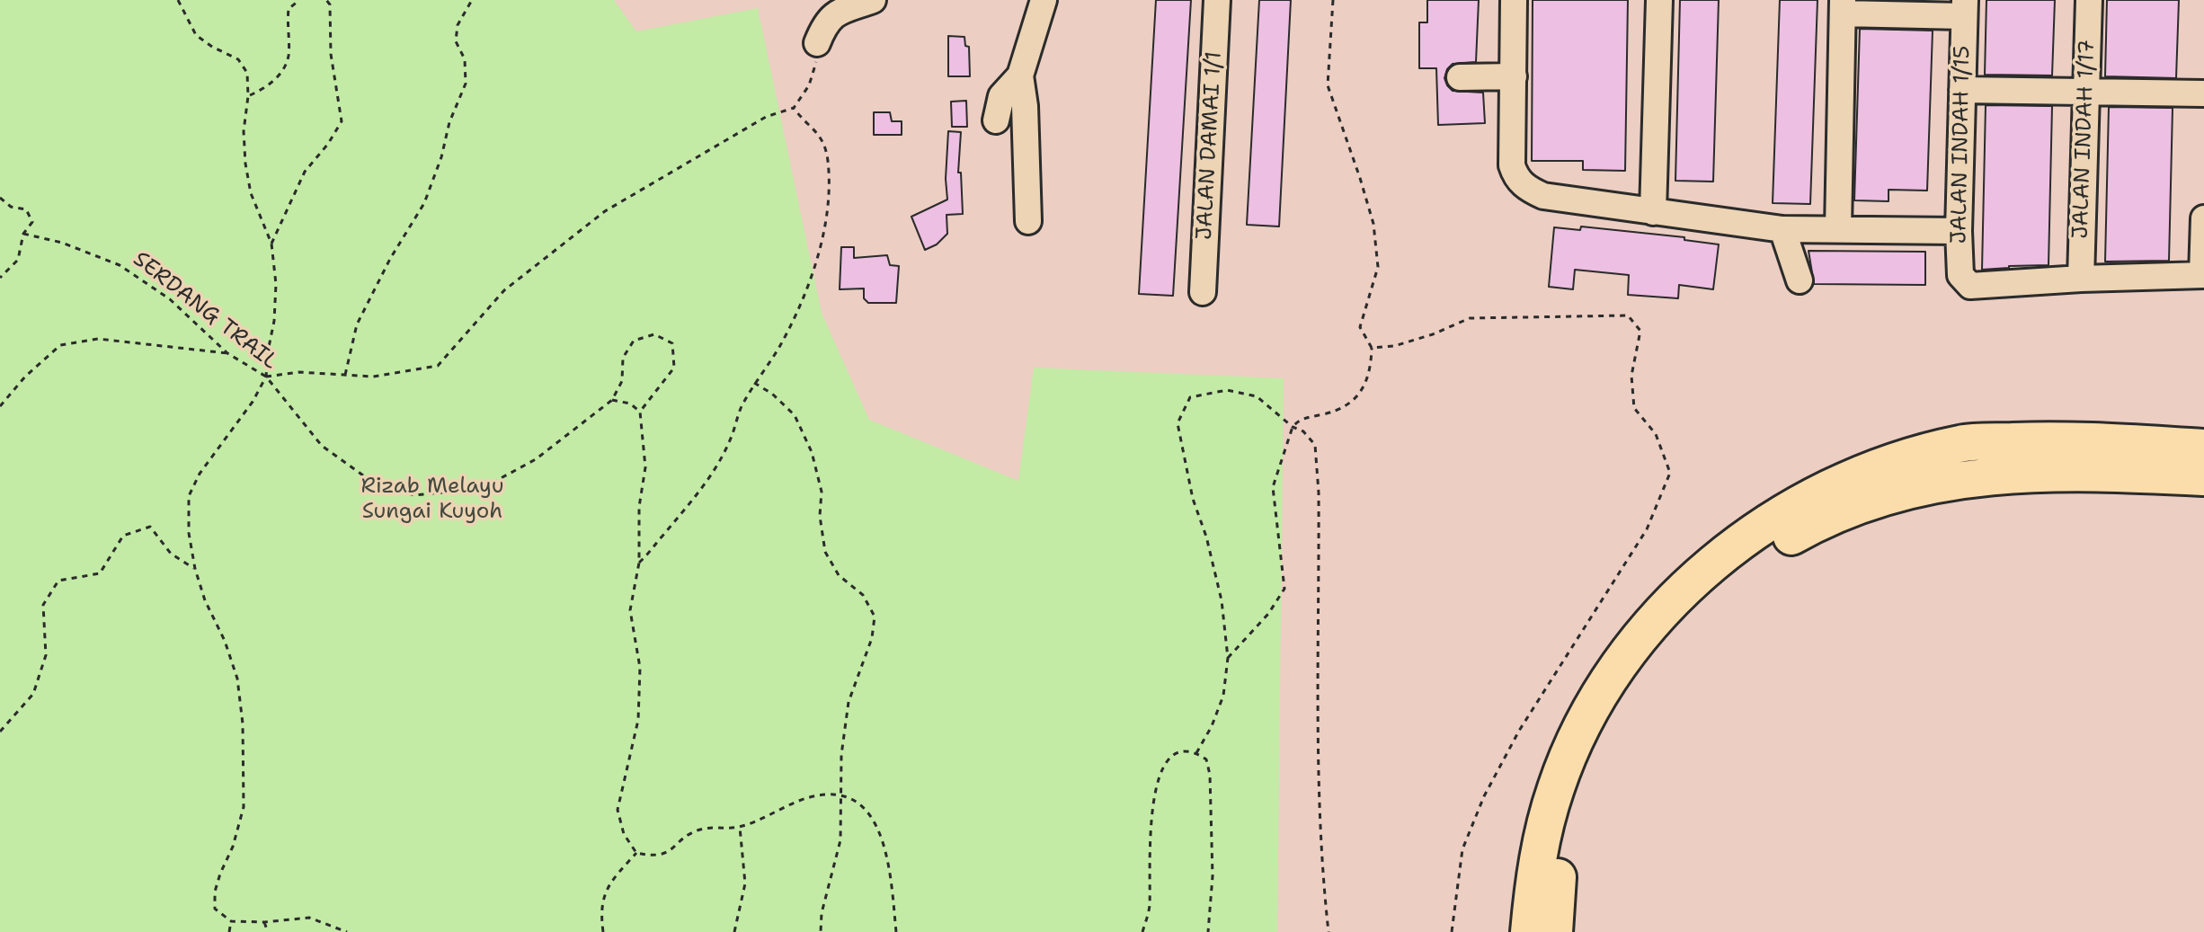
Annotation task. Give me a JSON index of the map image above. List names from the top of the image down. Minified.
{"streets":{"street":["JALAN INDAH 1/17","JALAN INDAH 1/15","JALAN DAMAI 1/1"],"path":["SERDANG TRAIL"]},"crossings":[["JALAN INDAH 1/17","JALAN INDAH 1/15"]],"parks":["Rizab Melayu Sungai Kuyoh"]}
